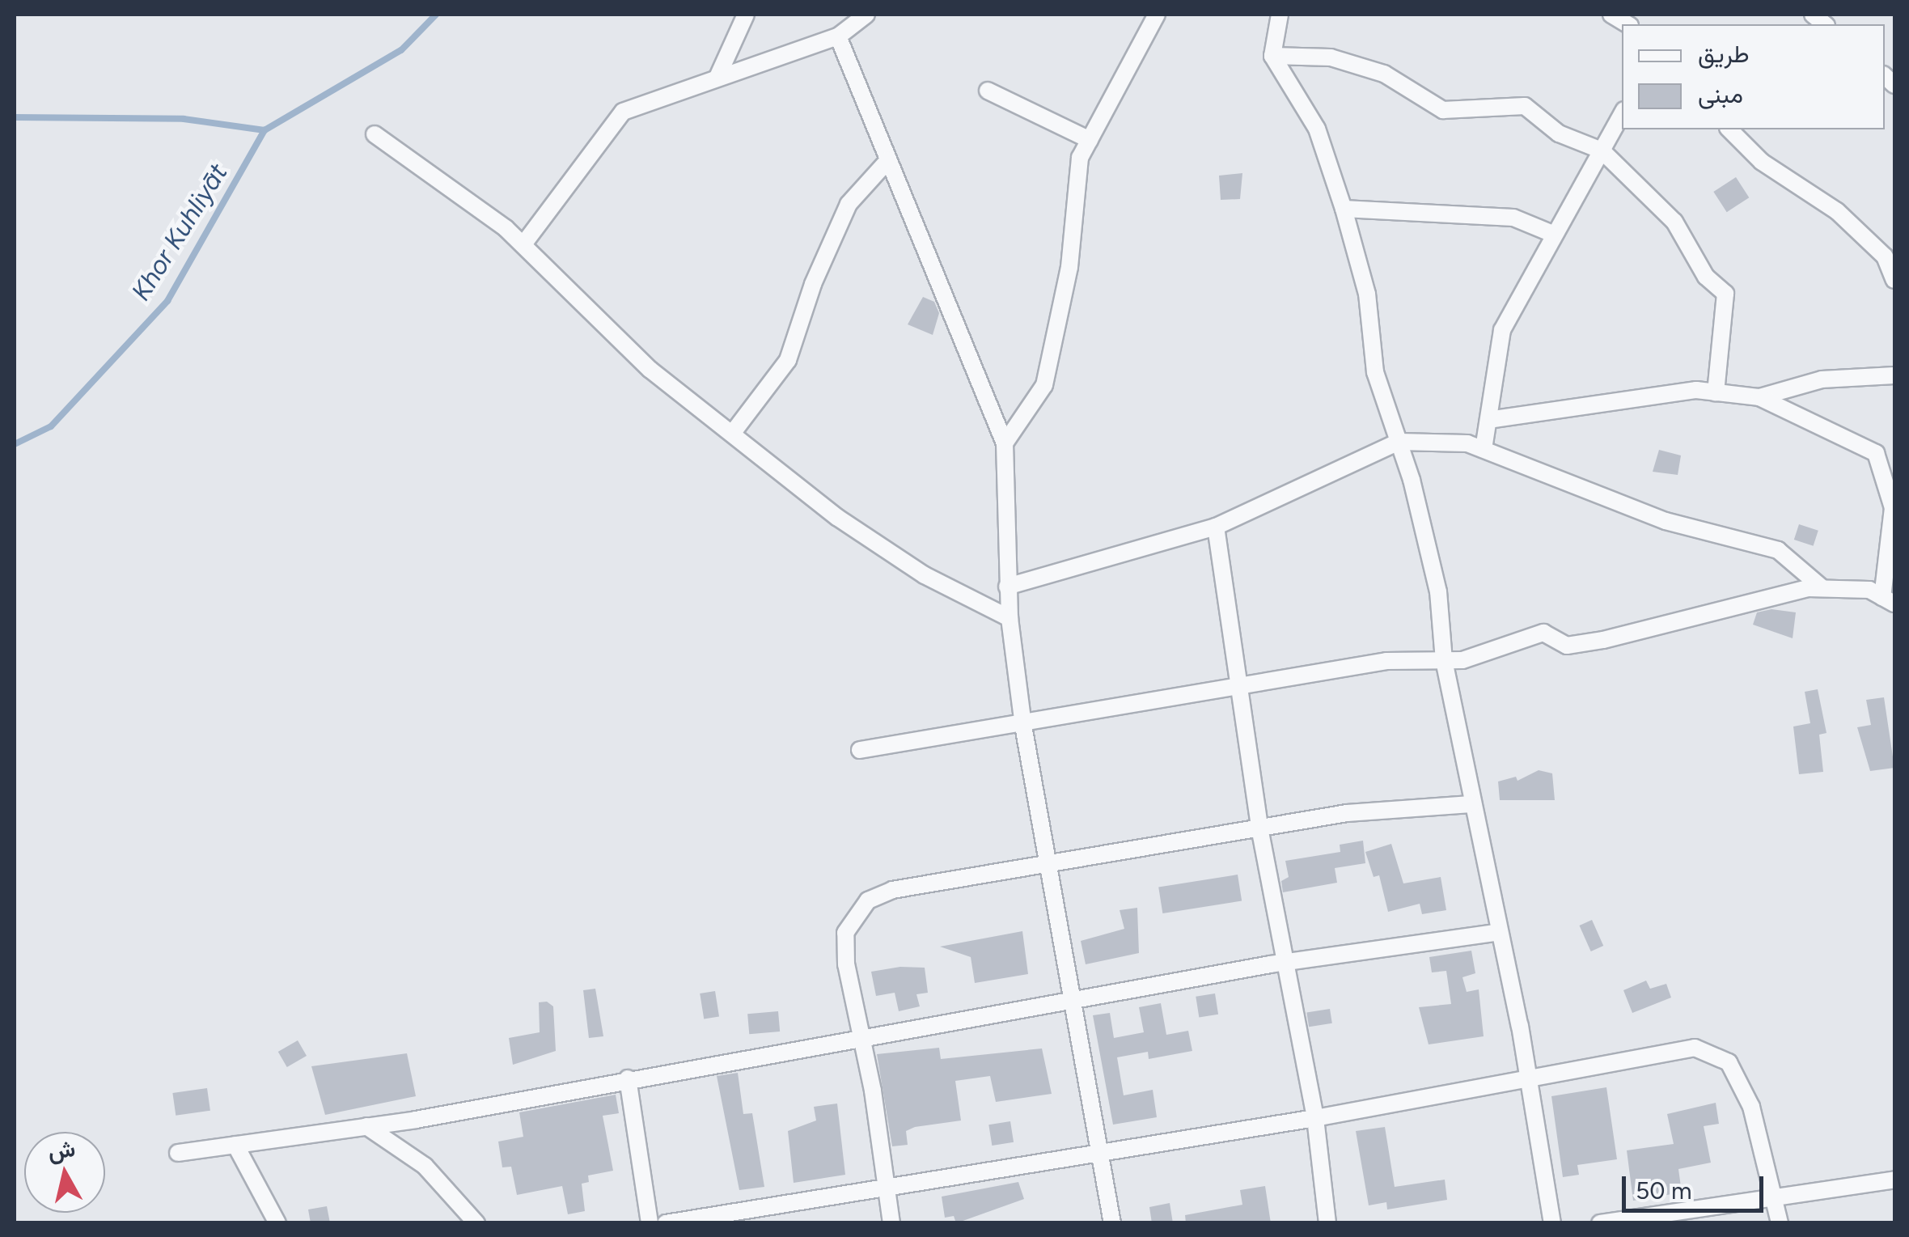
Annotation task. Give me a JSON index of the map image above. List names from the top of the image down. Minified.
{"water":["Khor Kuhliyāt"],"legend":["طريق","مبنى"],"scale_bar":"50 m","north":"top"}
